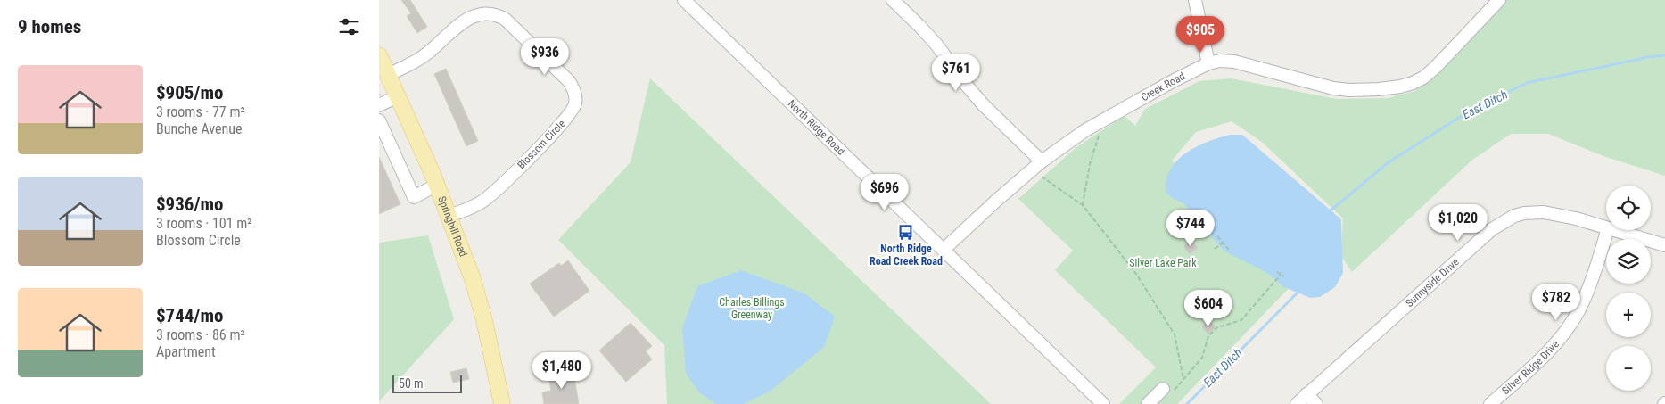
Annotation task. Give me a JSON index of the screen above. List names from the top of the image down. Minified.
{"streets":{"main road":["Springhill Road"],"street":["Creek Road","North Ridge Road","Blossom Circle","Sunnyside Drive","Silver Ridge Drive"]},"crossings":[["Creek Road","North Ridge Road"],["Blossom Circle","Springhill Road"]],"water":["East Ditch"],"parks":["Silver Lake Park","Charles Billings Greenway"],"places":{"bus stop":["North Ridge Road Creek Road"]},"scale_bar":"50 m","page":{"heading":"9 homes","price":["$905","$936","$761","$696","$1,020","$744","$782","$604","$1,480"],"list":[{"name":"$905/mo","note":"3 rooms · 77 m² · Bunche Avenue"},{"name":"$936/mo","note":"3 rooms · 101 m² · Blossom Circle"},{"name":"$744/mo","note":"3 rooms · 86 m² · Apartment"}],"map_buttons":["+","−"],"scale":"50 m"}}
